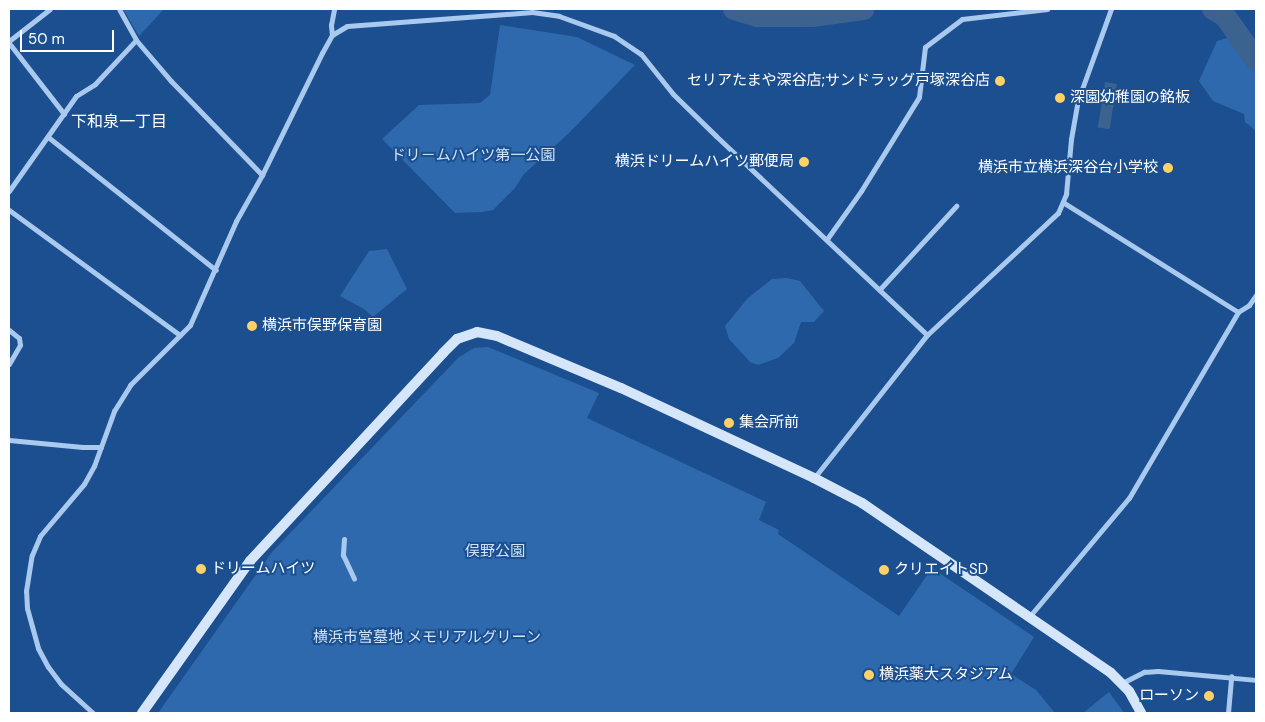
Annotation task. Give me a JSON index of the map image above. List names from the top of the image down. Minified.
{"districts":["下和泉一丁目"],"parks":["ドリ－ムハイツ第一公園","俣野公園","横浜市営墓地 メモリアルグリーン"],"places":["セリアたまや深谷店;サンドラッグ戸塚深谷店","深園幼稚園の銘板","横浜ドリームハイツ郵便局","横浜市立横浜深谷台小学校","横浜市俣野保育園","集会所前","ドリームハイツ","クリエイトSD","横浜薬大スタジアム","ローソン"],"scale_bar":"50 m"}
